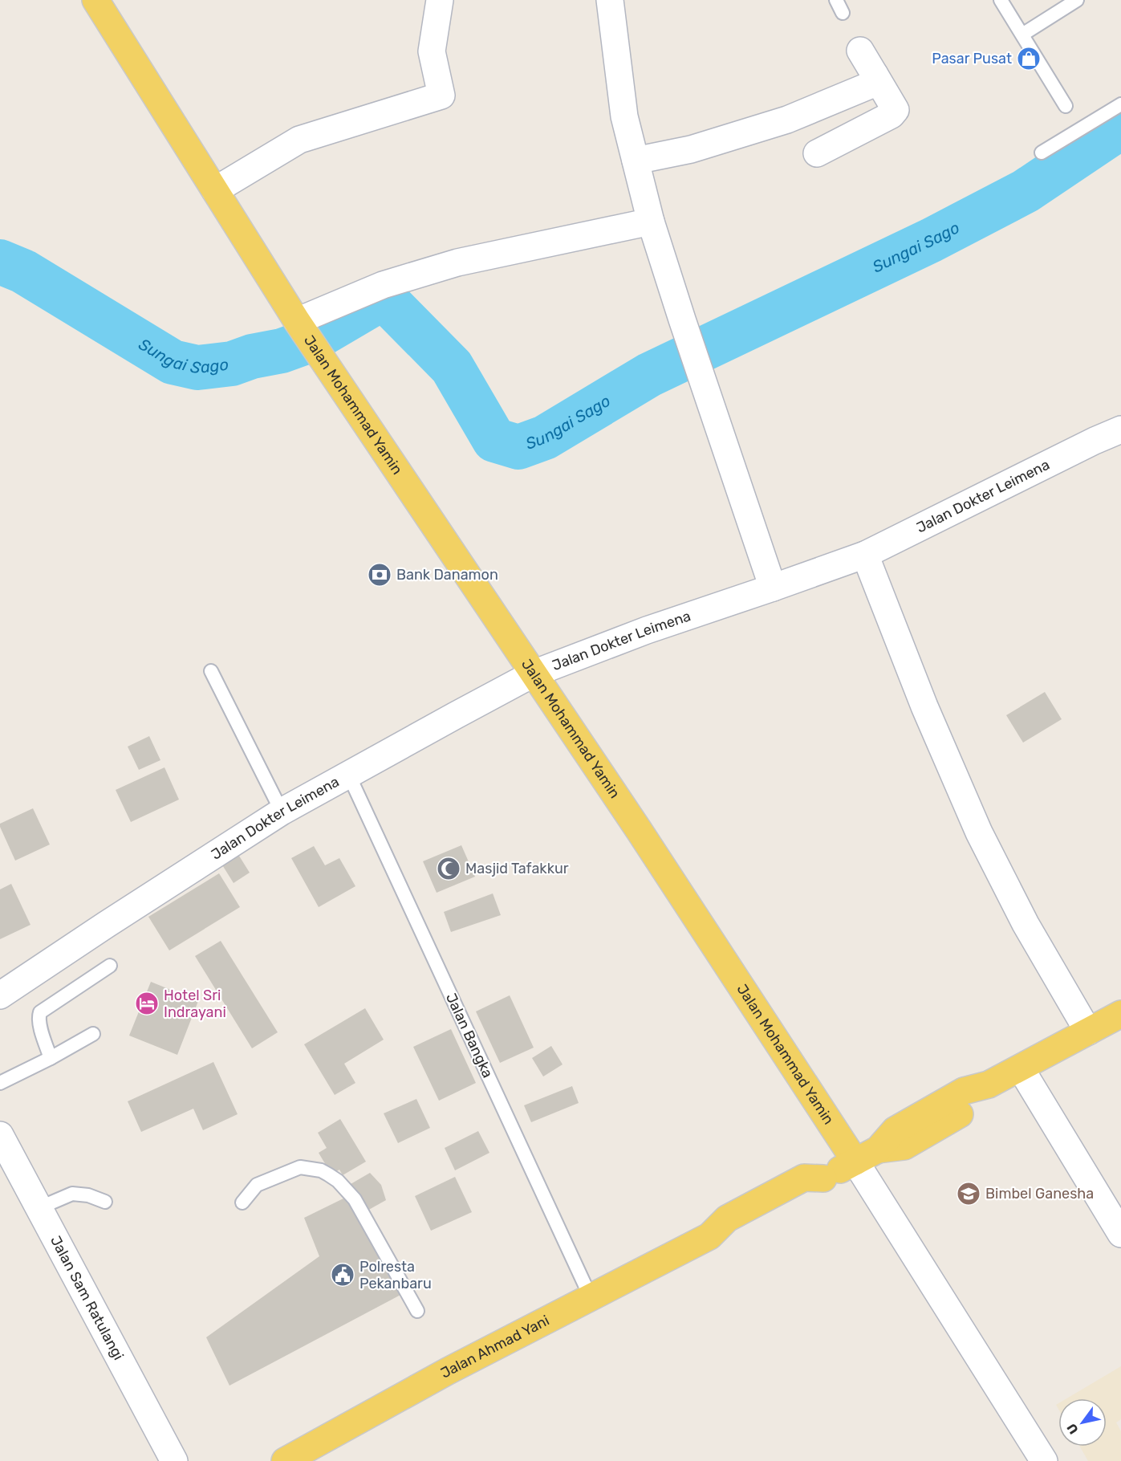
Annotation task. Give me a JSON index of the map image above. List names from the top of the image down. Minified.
{"streets":{"main road":["Jalan Mohammad Yamin","Jalan Ahmad Yani"],"street":["Jalan Dokter Leimena","Jalan Sam Ratulangi"],"lane":["Jalan Bangka"]},"crossings":[["Jalan Mohammad Yamin","Jalan Dokter Leimena"],["Jalan Mohammad Yamin","Jalan Ahmad Yani"],["Jalan Dokter Leimena","Jalan Bangka"],["Jalan Bangka","Jalan Ahmad Yani"]],"water":["Sungai Sago"],"places":{"shop":["Pasar Pusat"],"bank":["Bank Danamon"],"mosque":["Masjid Tafakkur"],"hotel":["Hotel Sri Indrayani"],"school or university":["Bimbel Ganesha"],"public building":["Polresta Pekanbaru"]},"north":"bottom left"}
